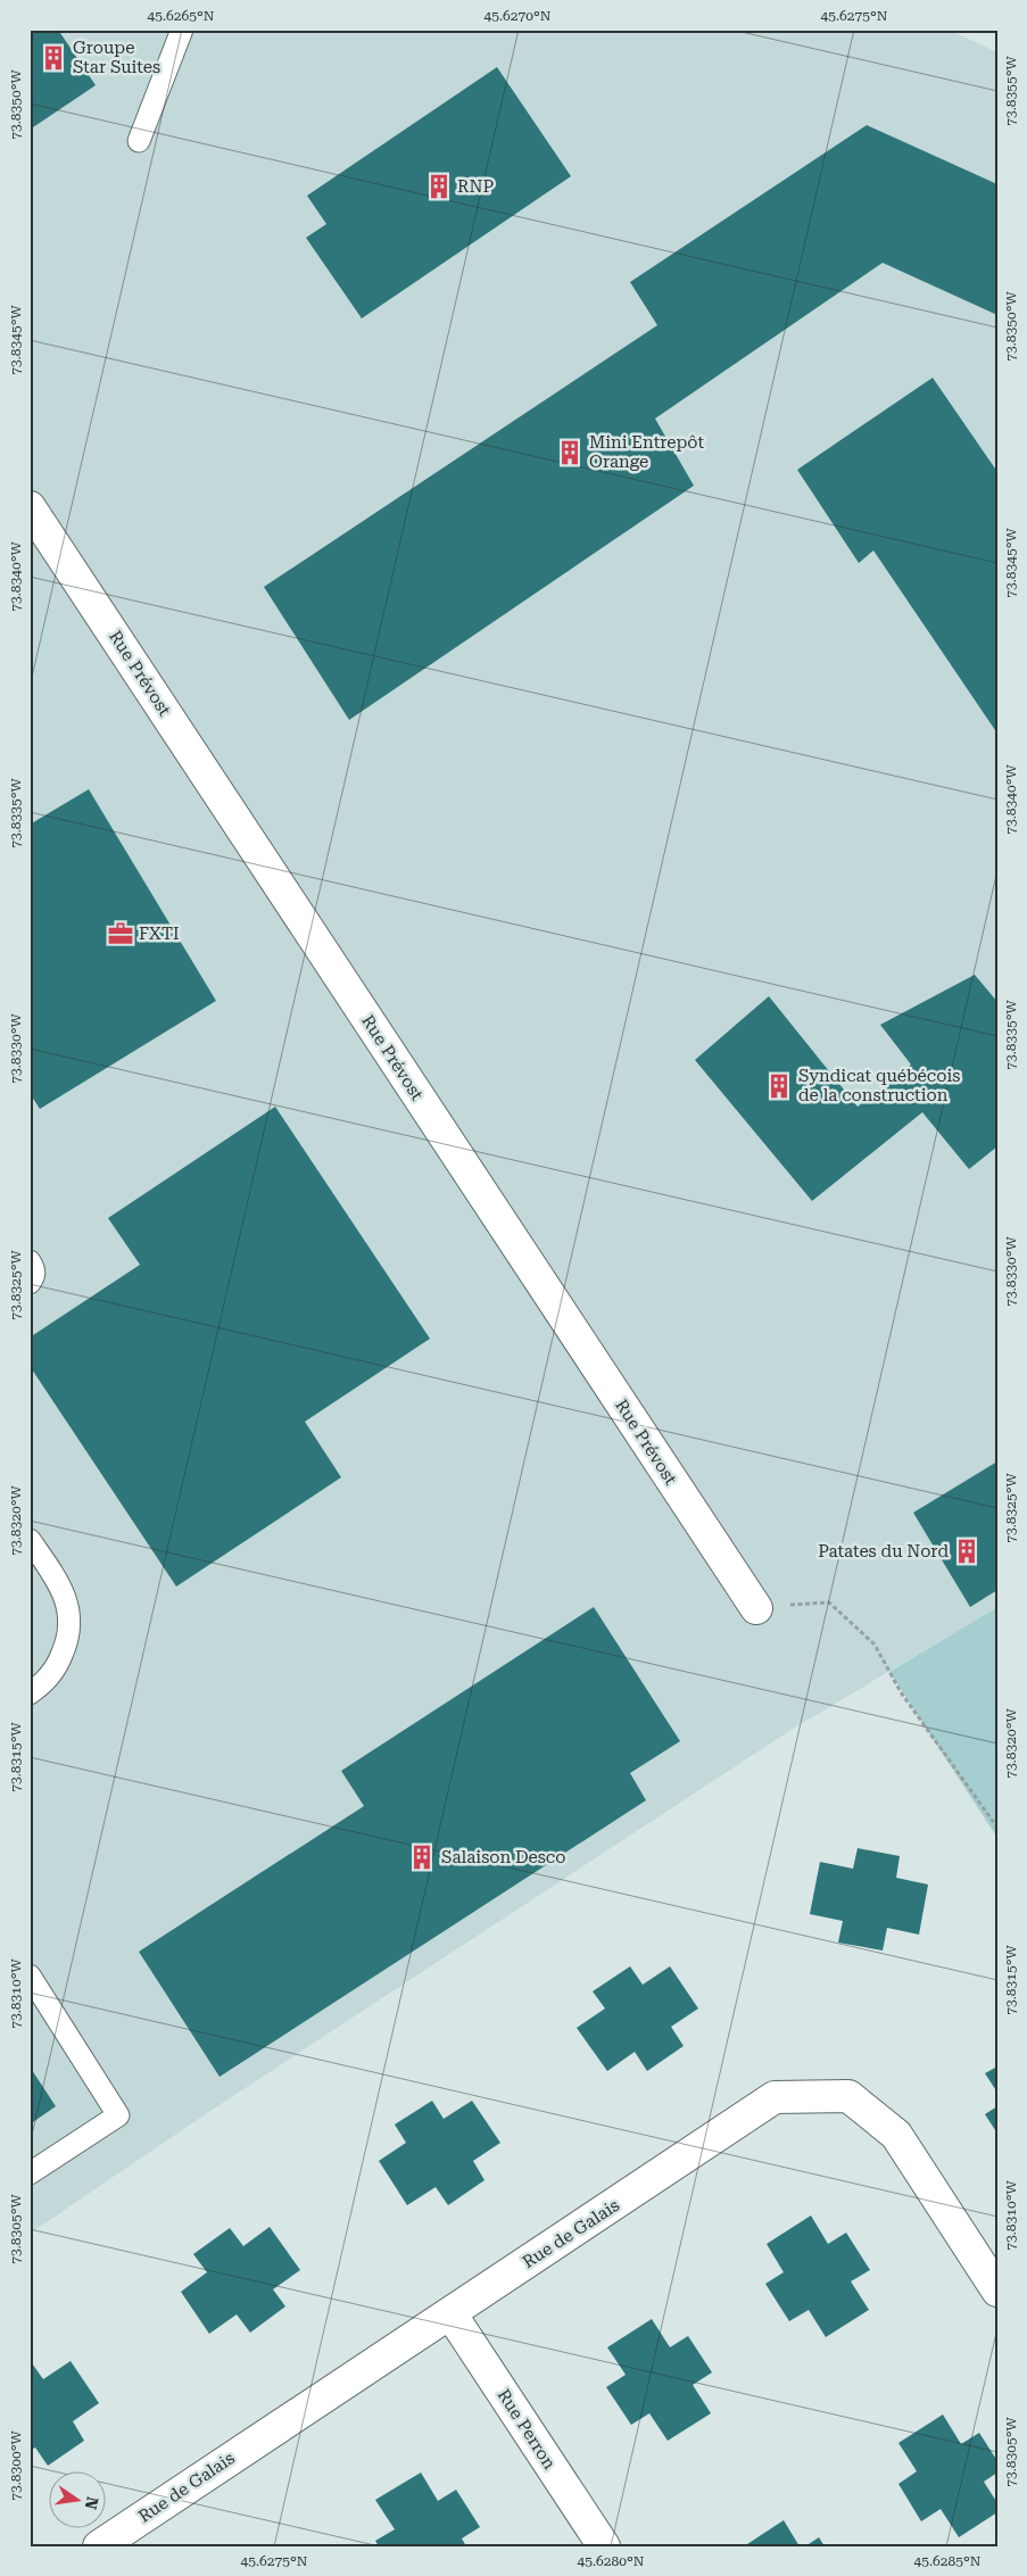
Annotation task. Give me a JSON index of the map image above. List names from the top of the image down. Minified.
{"streets":{"street":["Rue Prévost","Rue de Galais","Rue Perron"]},"crossings":[["Rue de Galais","Rue Perron"]],"places":{"building":["Groupe Star Suites","RNP","Mini Entrepôt Orange","Syndicat québécois de la construction","Patates du Nord","Salaison Desco"],"office":["FXTI"]},"north":"right","coordinates":["45.6265°N","45.6270°N","45.6275°N","73.8355°W","73.8350°W","73.8345°W","73.8340°W","73.8335°W","73.8330°W","73.8325°W","73.8320°W","73.8315°W","73.8310°W","73.8305°W","73.8300°W","45.6280°N","45.6285°N"]}
